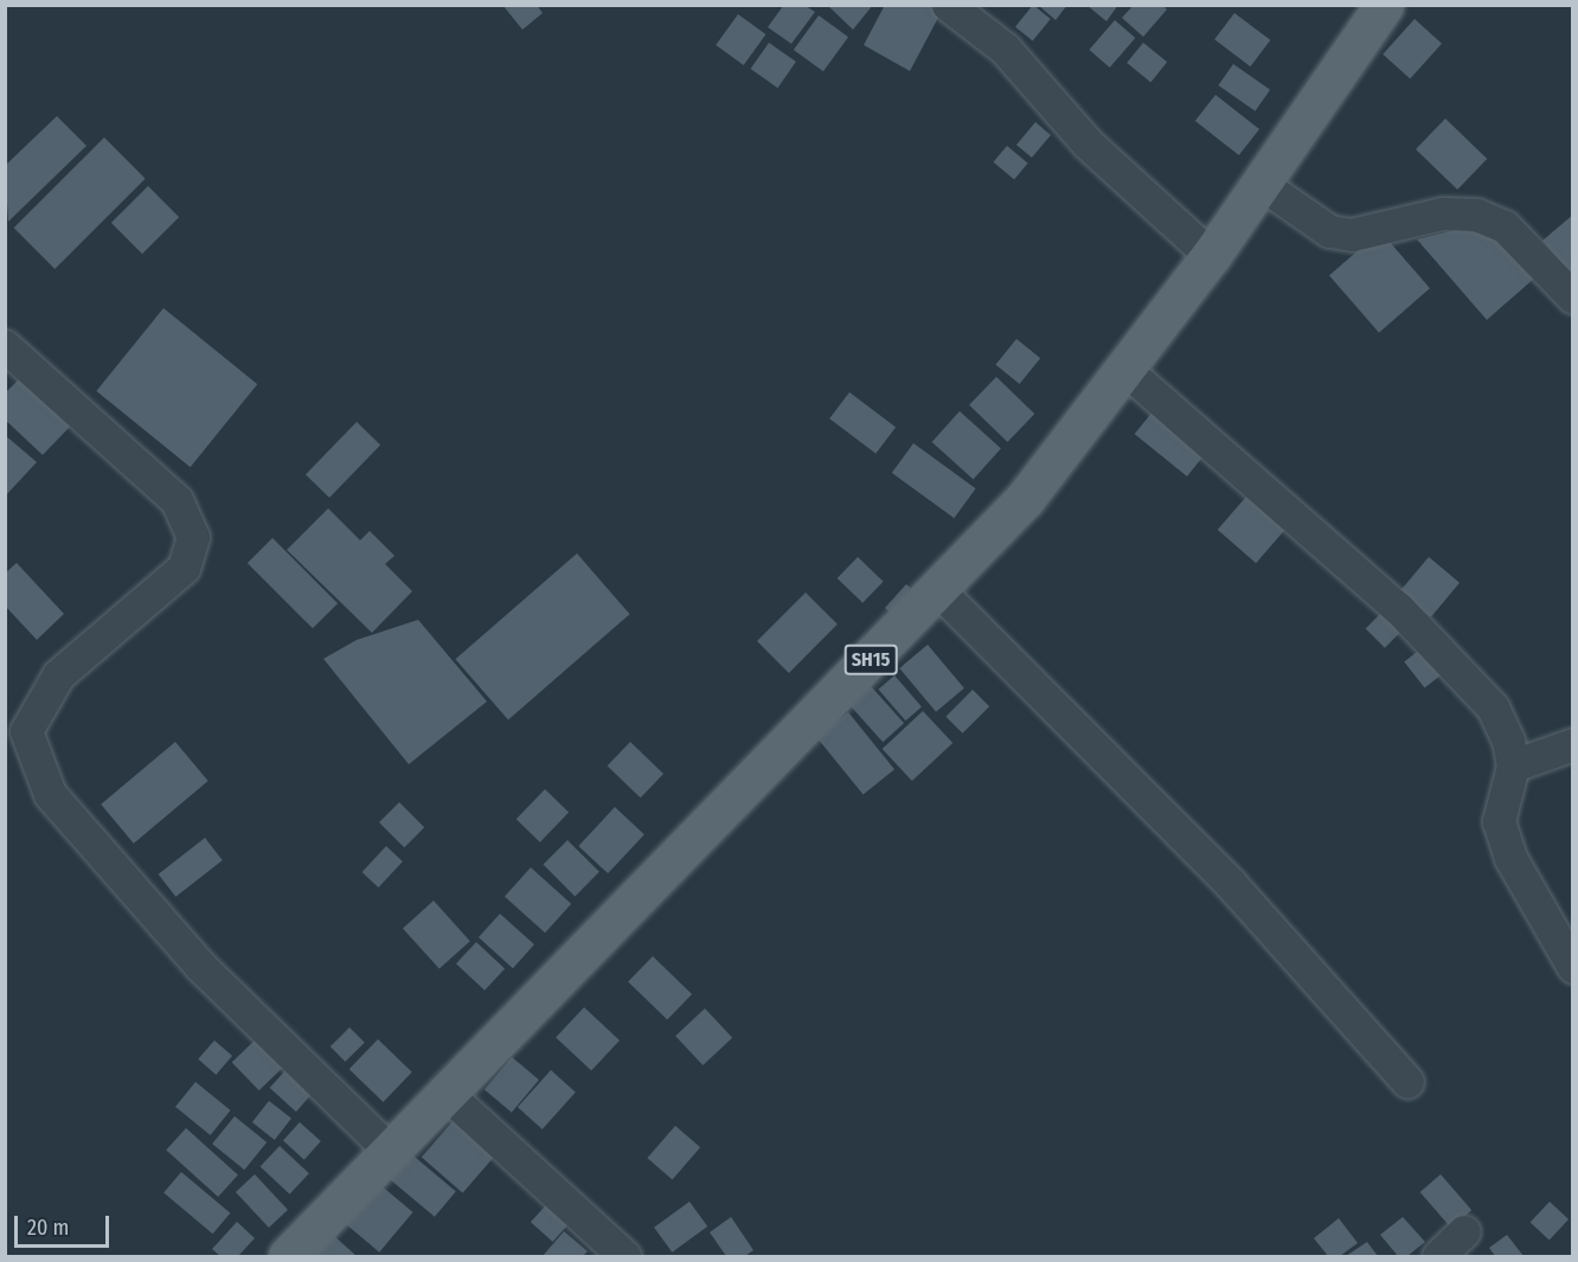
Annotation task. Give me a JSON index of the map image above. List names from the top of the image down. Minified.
{"streets":{"main road":["SH15"]},"scale_bar":"20 m"}
